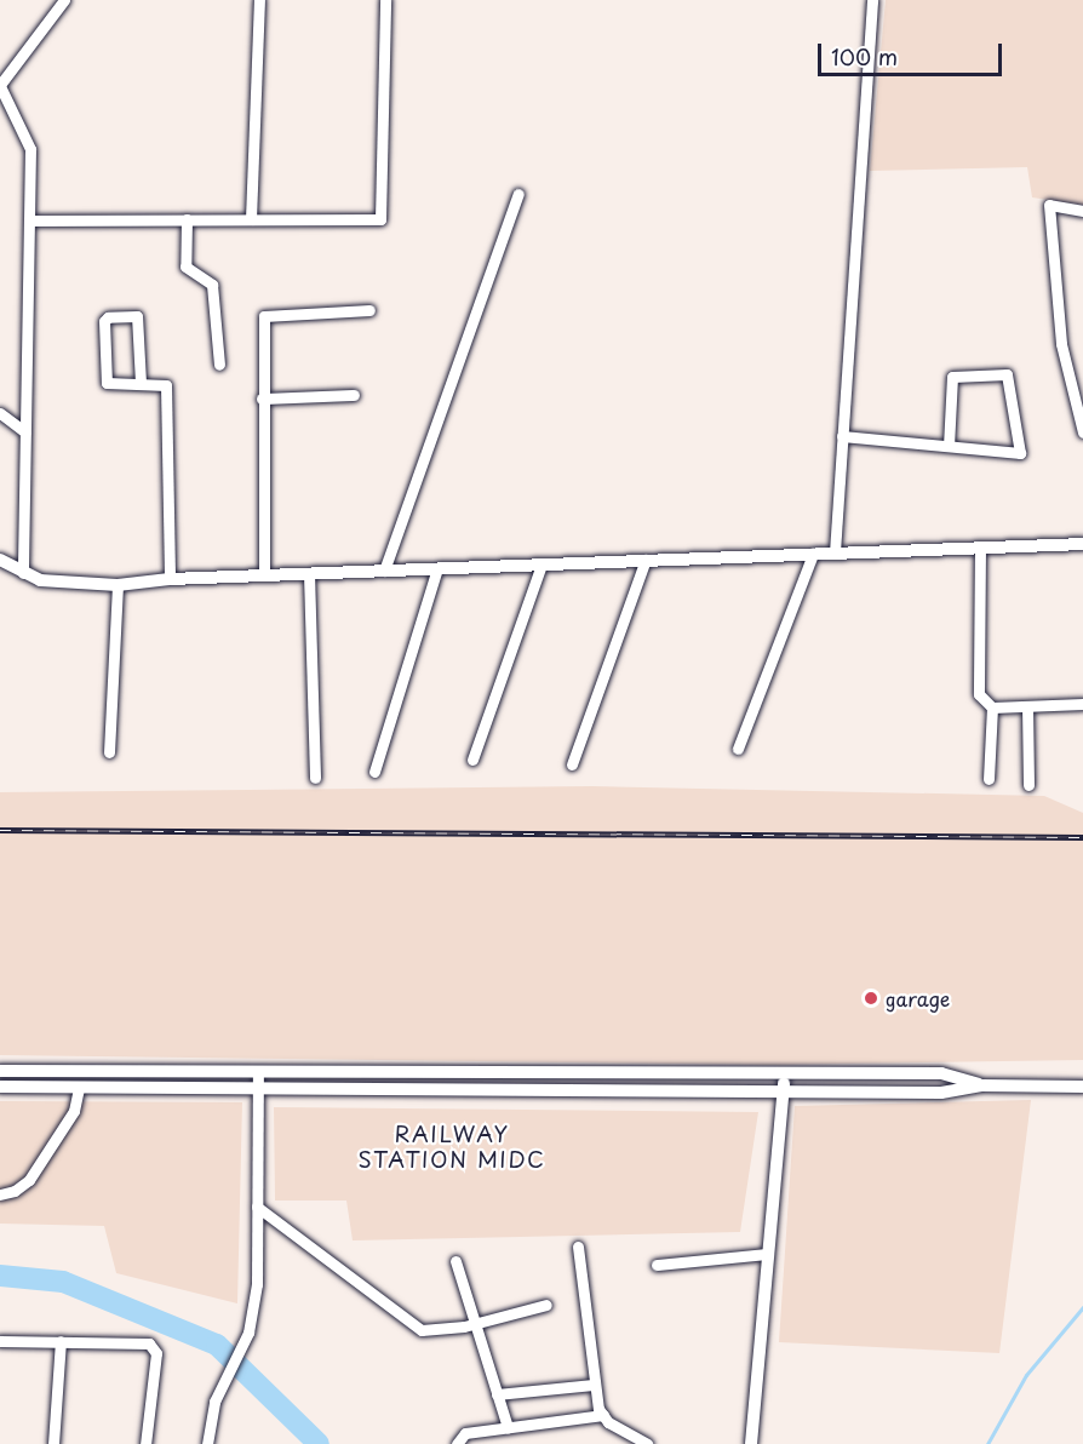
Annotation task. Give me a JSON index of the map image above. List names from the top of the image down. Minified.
{"districts":["RAILWAY STATION MIDC"],"places":["garage"],"scale_bar":"100 m"}
